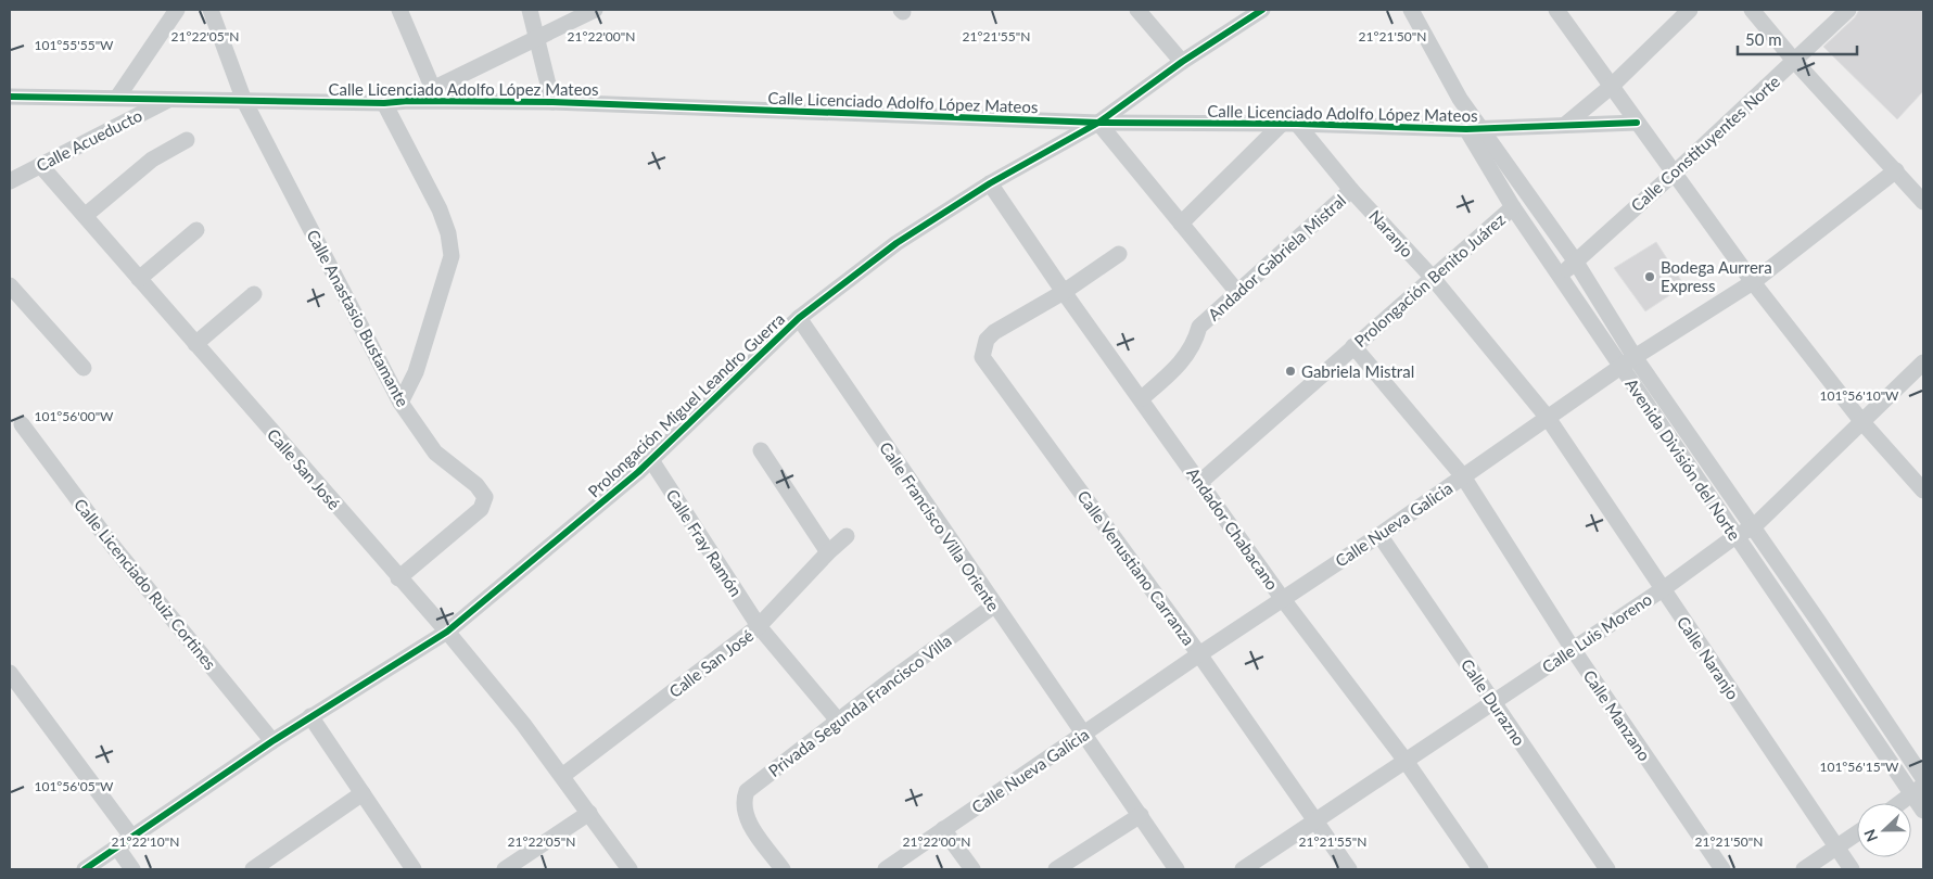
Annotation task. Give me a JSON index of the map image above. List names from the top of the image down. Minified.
{"streets":{"street":["Calle Licenciado Adolfo López Mateos","Calle Acueducto","Calle Constituyentes Norte","Naranjo","Andador Gabriela Mistral","Prolongación Benito Juárez","Calle Anastasio Bustamante","Prolongación Miguel Leandro Guerra","Avenida División del Norte","Calle San José","Calle Nueva Galicia","Calle Francisco Villa Oriente","Andador Chabacano","Calle Fray Ramón","Calle Venustiano Carranza","Calle Licenciado Ruiz Cortines","Calle Luis Moreno","Calle Naranjo","Calle Durazno","Privada Segunda Francisco Villa","Calle Manzano"]},"crossings":[["Calle Licenciado Adolfo López Mateos","Calle Acueducto"],["Calle Licenciado Adolfo López Mateos","Naranjo"],["Calle Licenciado Adolfo López Mateos","Calle Anastasio Bustamante"],["Calle Licenciado Adolfo López Mateos","Prolongación Miguel Leandro Guerra"],["Calle Licenciado Adolfo López Mateos","Avenida División del Norte"],["Calle Acueducto","Calle San José"],["Calle Constituyentes Norte","Avenida División del Norte"],["Naranjo","Andador Gabriela Mistral"],["Naranjo","Prolongación Benito Juárez"],["Naranjo","Calle Nueva Galicia"],["Naranjo","Calle Naranjo"],["Andador Gabriela Mistral","Andador Chabacano"],["Prolongación Benito Juárez","Avenida División del Norte"],["Prolongación Benito Juárez","Andador Chabacano"],["Prolongación Benito Juárez","Calle Manzano"],["Calle Anastasio Bustamante","Calle San José"],["Prolongación Miguel Leandro Guerra","Calle San José"],["Prolongación Miguel Leandro Guerra","Calle Francisco Villa Oriente"],["Prolongación Miguel Leandro Guerra","Andador Chabacano"],["Prolongación Miguel Leandro Guerra","Calle Fray Ramón"],["Prolongación Miguel Leandro Guerra","Calle Licenciado Ruiz Cortines"],["Avenida División del Norte","Calle Nueva Galicia"],["Avenida División del Norte","Calle Luis Moreno"],["Calle San José","Calle Fray Ramón"],["Calle Nueva Galicia","Calle Francisco Villa Oriente"],["Calle Nueva Galicia","Andador Chabacano"],["Calle Nueva Galicia","Calle Venustiano Carranza"],["Calle Nueva Galicia","Calle Naranjo"],["Calle Nueva Galicia","Calle Durazno"],["Calle Nueva Galicia","Calle Manzano"],["Calle Francisco Villa Oriente","Privada Segunda Francisco Villa"],["Andador Chabacano","Calle Venustiano Carranza"],["Andador Chabacano","Calle Luis Moreno"],["Calle Fray Ramón","Privada Segunda Francisco Villa"],["Calle Venustiano Carranza","Calle Luis Moreno"],["Calle Luis Moreno","Calle Naranjo"],["Calle Luis Moreno","Calle Durazno"],["Calle Luis Moreno","Calle Manzano"]],"places":["Bodega Aurrera Express","Gabriela Mistral"],"scale_bar":"50 m","north":"left","coordinates":["21°22'05\"N","21°22'00\"N","21°21'55\"N","21°21'50\"N","101°55'55\"W","101°56'10\"W","101°56'00\"W","101°56'15\"W","101°56'05\"W","21°22'10\"N"]}
